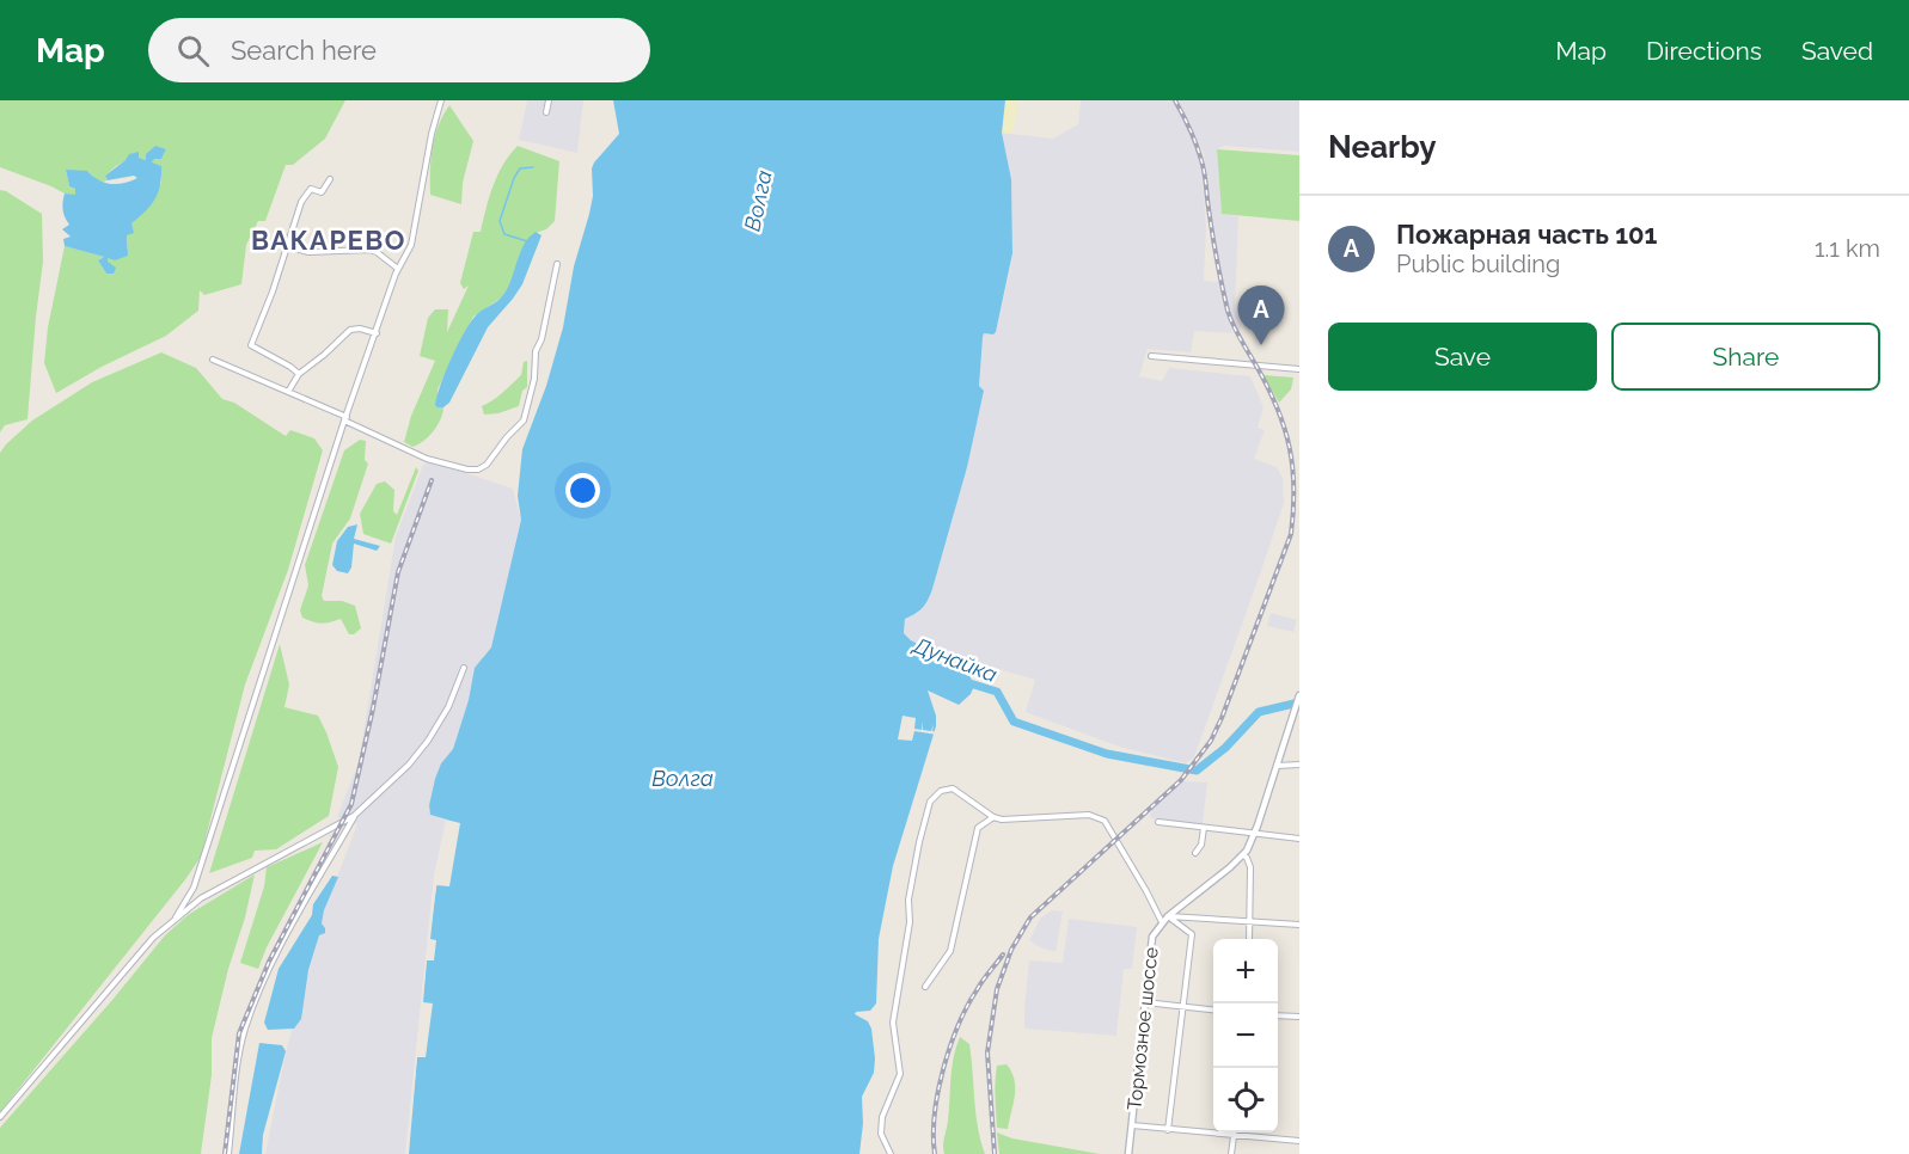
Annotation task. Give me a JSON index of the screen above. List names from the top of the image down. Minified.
{"streets":{"street":["Тормозное шоссе"]},"districts":["ВАКАРЕВО"],"water":["Волга","Дунайка"],"page":{"header":"Map","search":"Search here","nav":["Map","Directions","Saved"],"heading":"Nearby","list":[{"mark":"A","name":"Пожарная часть 101","note":"Public building","value":"1.1 km"}],"pins":"A","buttons":["Save","Share"],"map_buttons":["+","−"]}}
